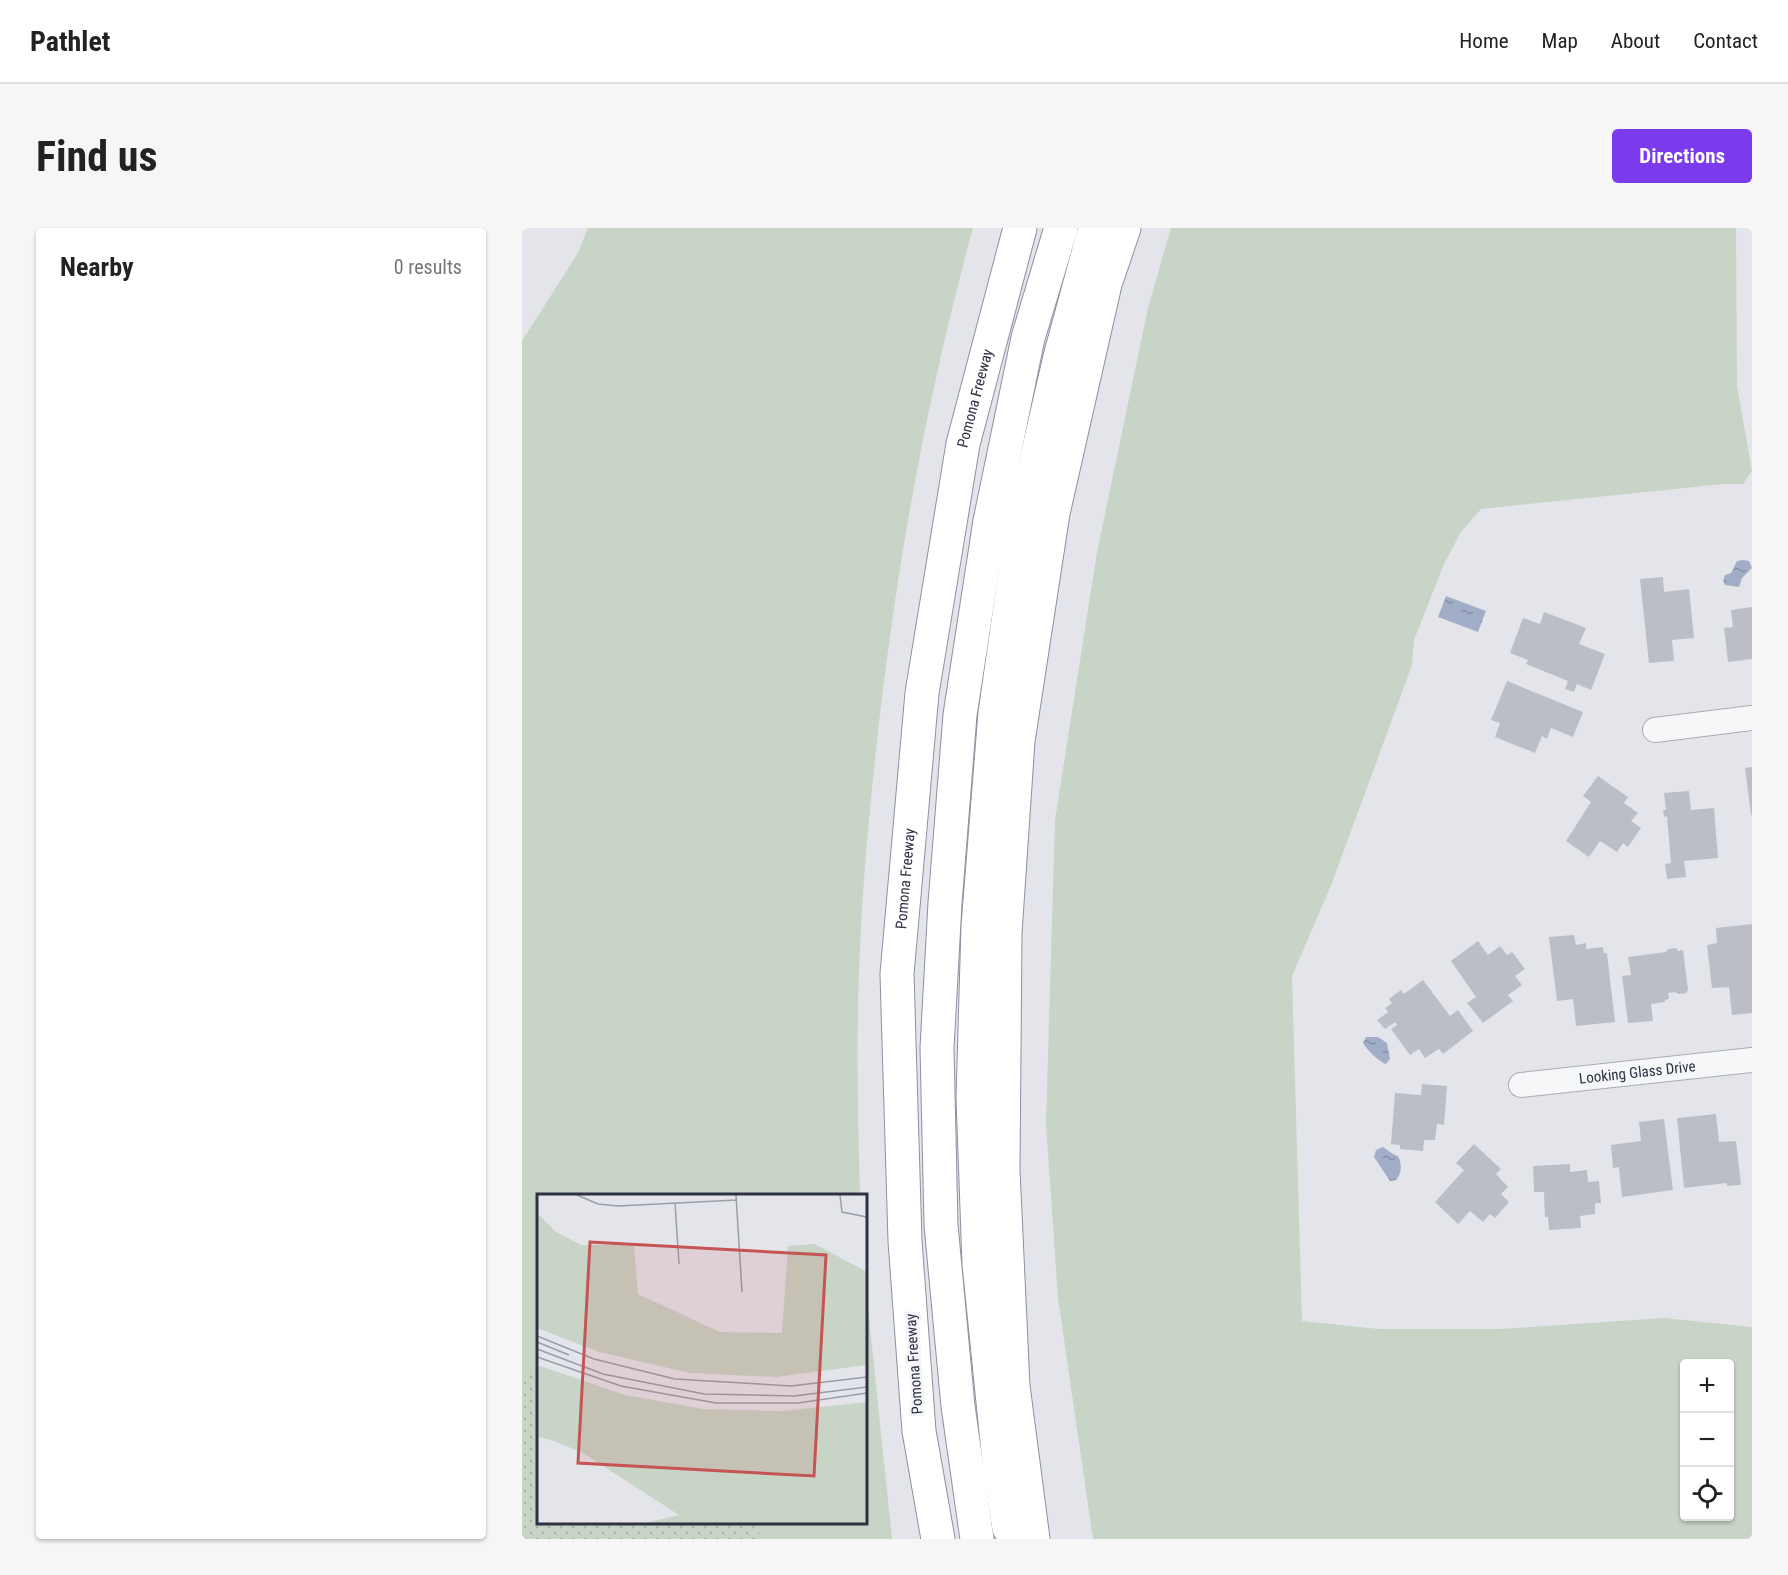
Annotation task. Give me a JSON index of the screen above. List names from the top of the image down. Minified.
{"streets":{"highway":["Pomona Freeway"],"street":["Looking Glass Drive"]},"page":{"header":"Pathlet","nav":["Home","Map","About","Contact"],"buttons":"Directions","title":"Find us","heading":["Nearby","0 results"],"map_buttons":["+","−"]}}
